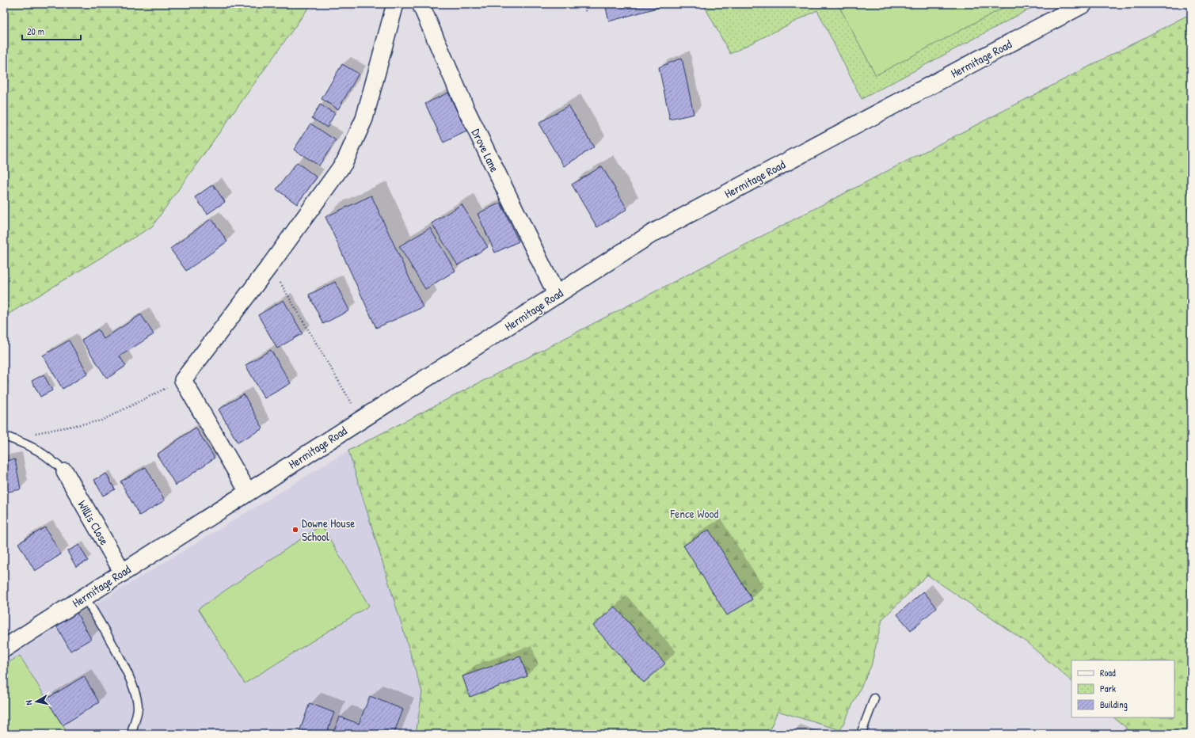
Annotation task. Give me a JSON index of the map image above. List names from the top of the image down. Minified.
{"streets":{"street":["Hermitage Road","Drove Lane","Willis Close"]},"crossings":[["Hermitage Road","Drove Lane"],["Hermitage Road","Willis Close"]],"parks":["Fence Wood"],"places":["Downe House School"],"legend":["Road","Park","Building"],"scale_bar":"20 m","north":"left"}
